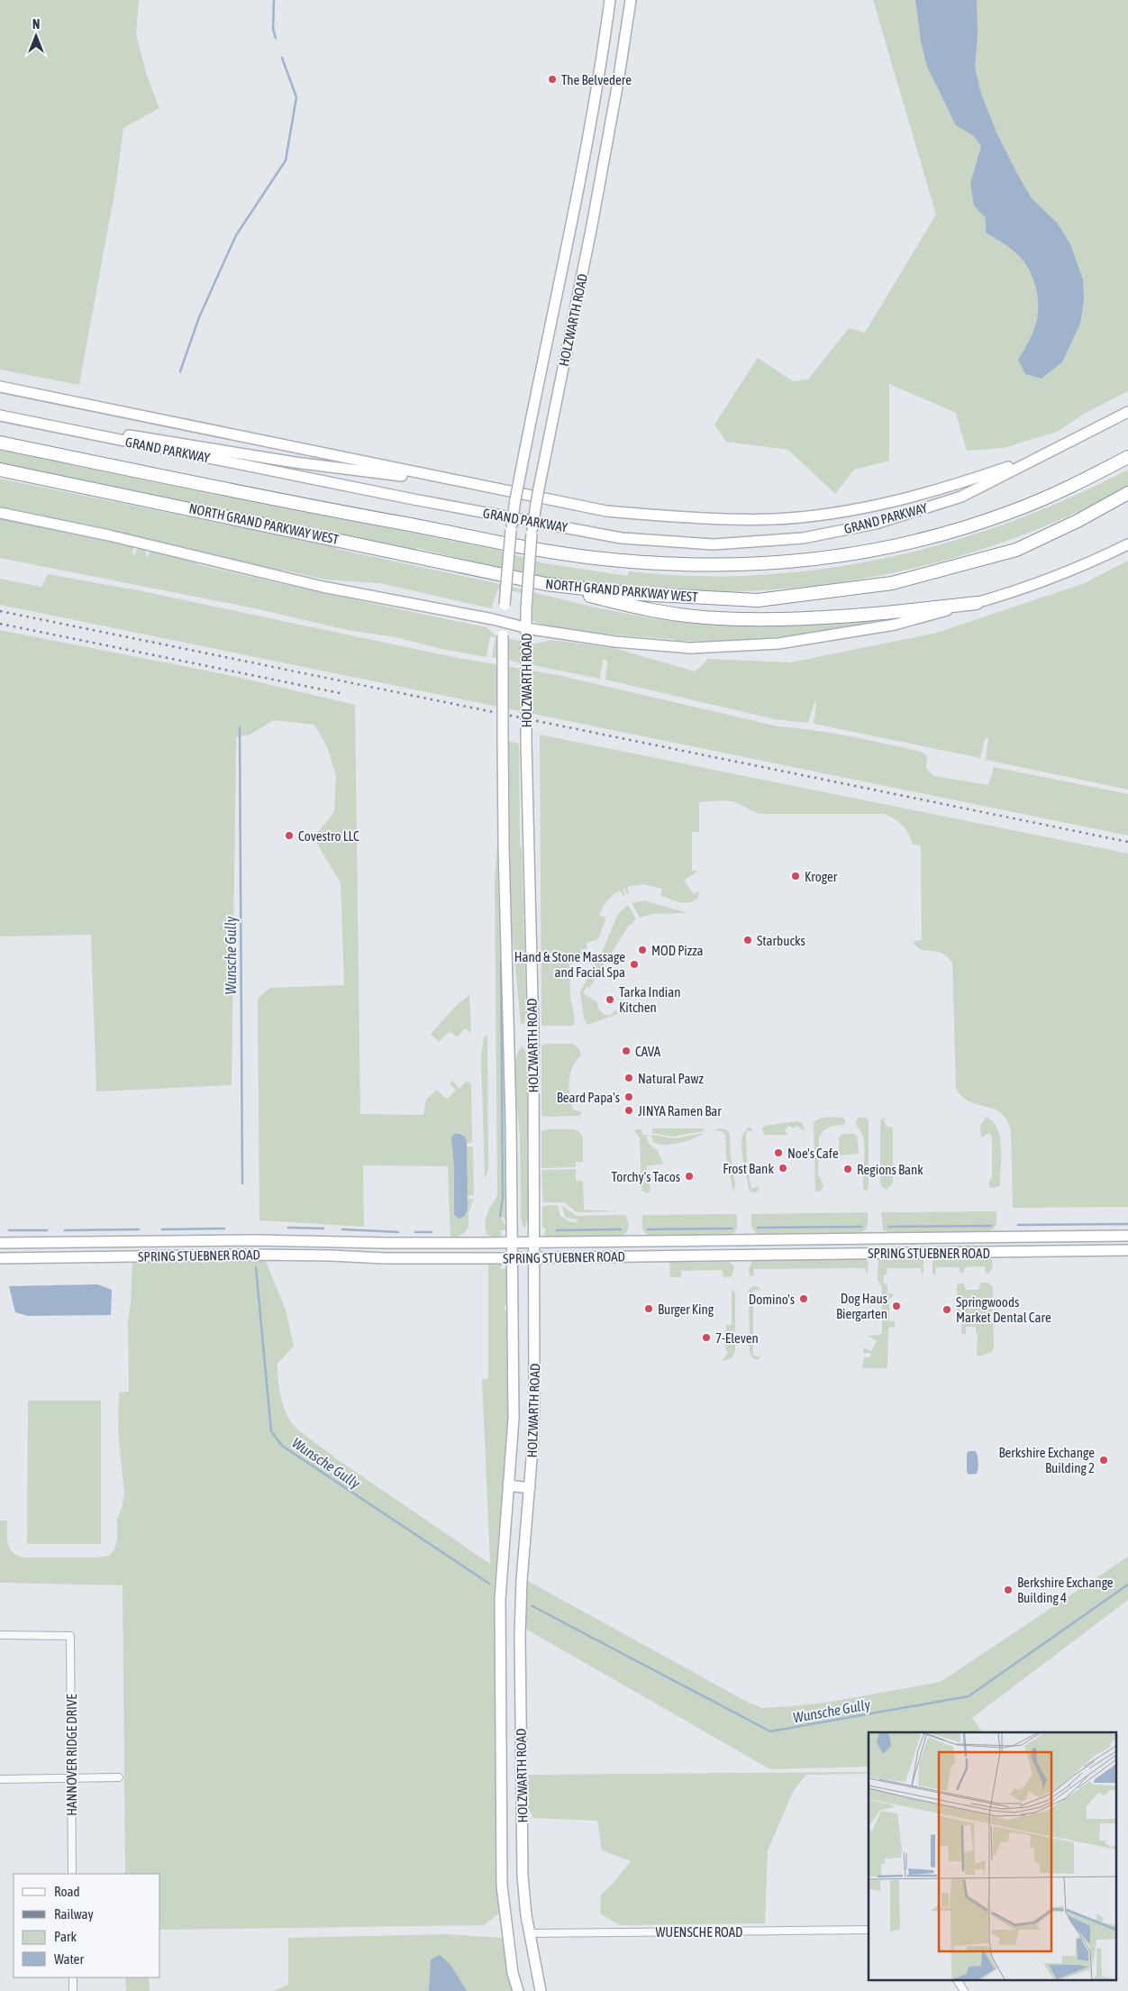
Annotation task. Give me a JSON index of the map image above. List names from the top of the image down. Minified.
{"streets":{"highway":["NORTH GRAND PARKWAY WEST"],"main road":["HOLZWARTH ROAD","GRAND PARKWAY","SPRING STUEBNER ROAD"],"street":["HANNOVER RIDGE DRIVE","WUENSCHE ROAD"]},"crossings":[["HOLZWARTH ROAD","GRAND PARKWAY"],["HOLZWARTH ROAD","SPRING STUEBNER ROAD"],["HOLZWARTH ROAD","WUENSCHE ROAD"]],"water":["Wunsche Gully"],"places":["The Belvedere","Covestro LLC","Kroger","Starbucks","MOD Pizza","Hand & Stone Massage and Facial Spa","Tarka Indian Kitchen","CAVA","Natural Pawz","Beard Papa's","JINYA Ramen Bar","Noe's Cafe","Frost Bank","Regions Bank","Torchy's Tacos","Domino's","Dog Haus Biergarten","Burger King","Springwoods Market Dental Care","7-Eleven","Berkshire Exchange Building 2","Berkshire Exchange Building 4"],"legend":["Road","Railway","Park","Water"],"north":"top"}
